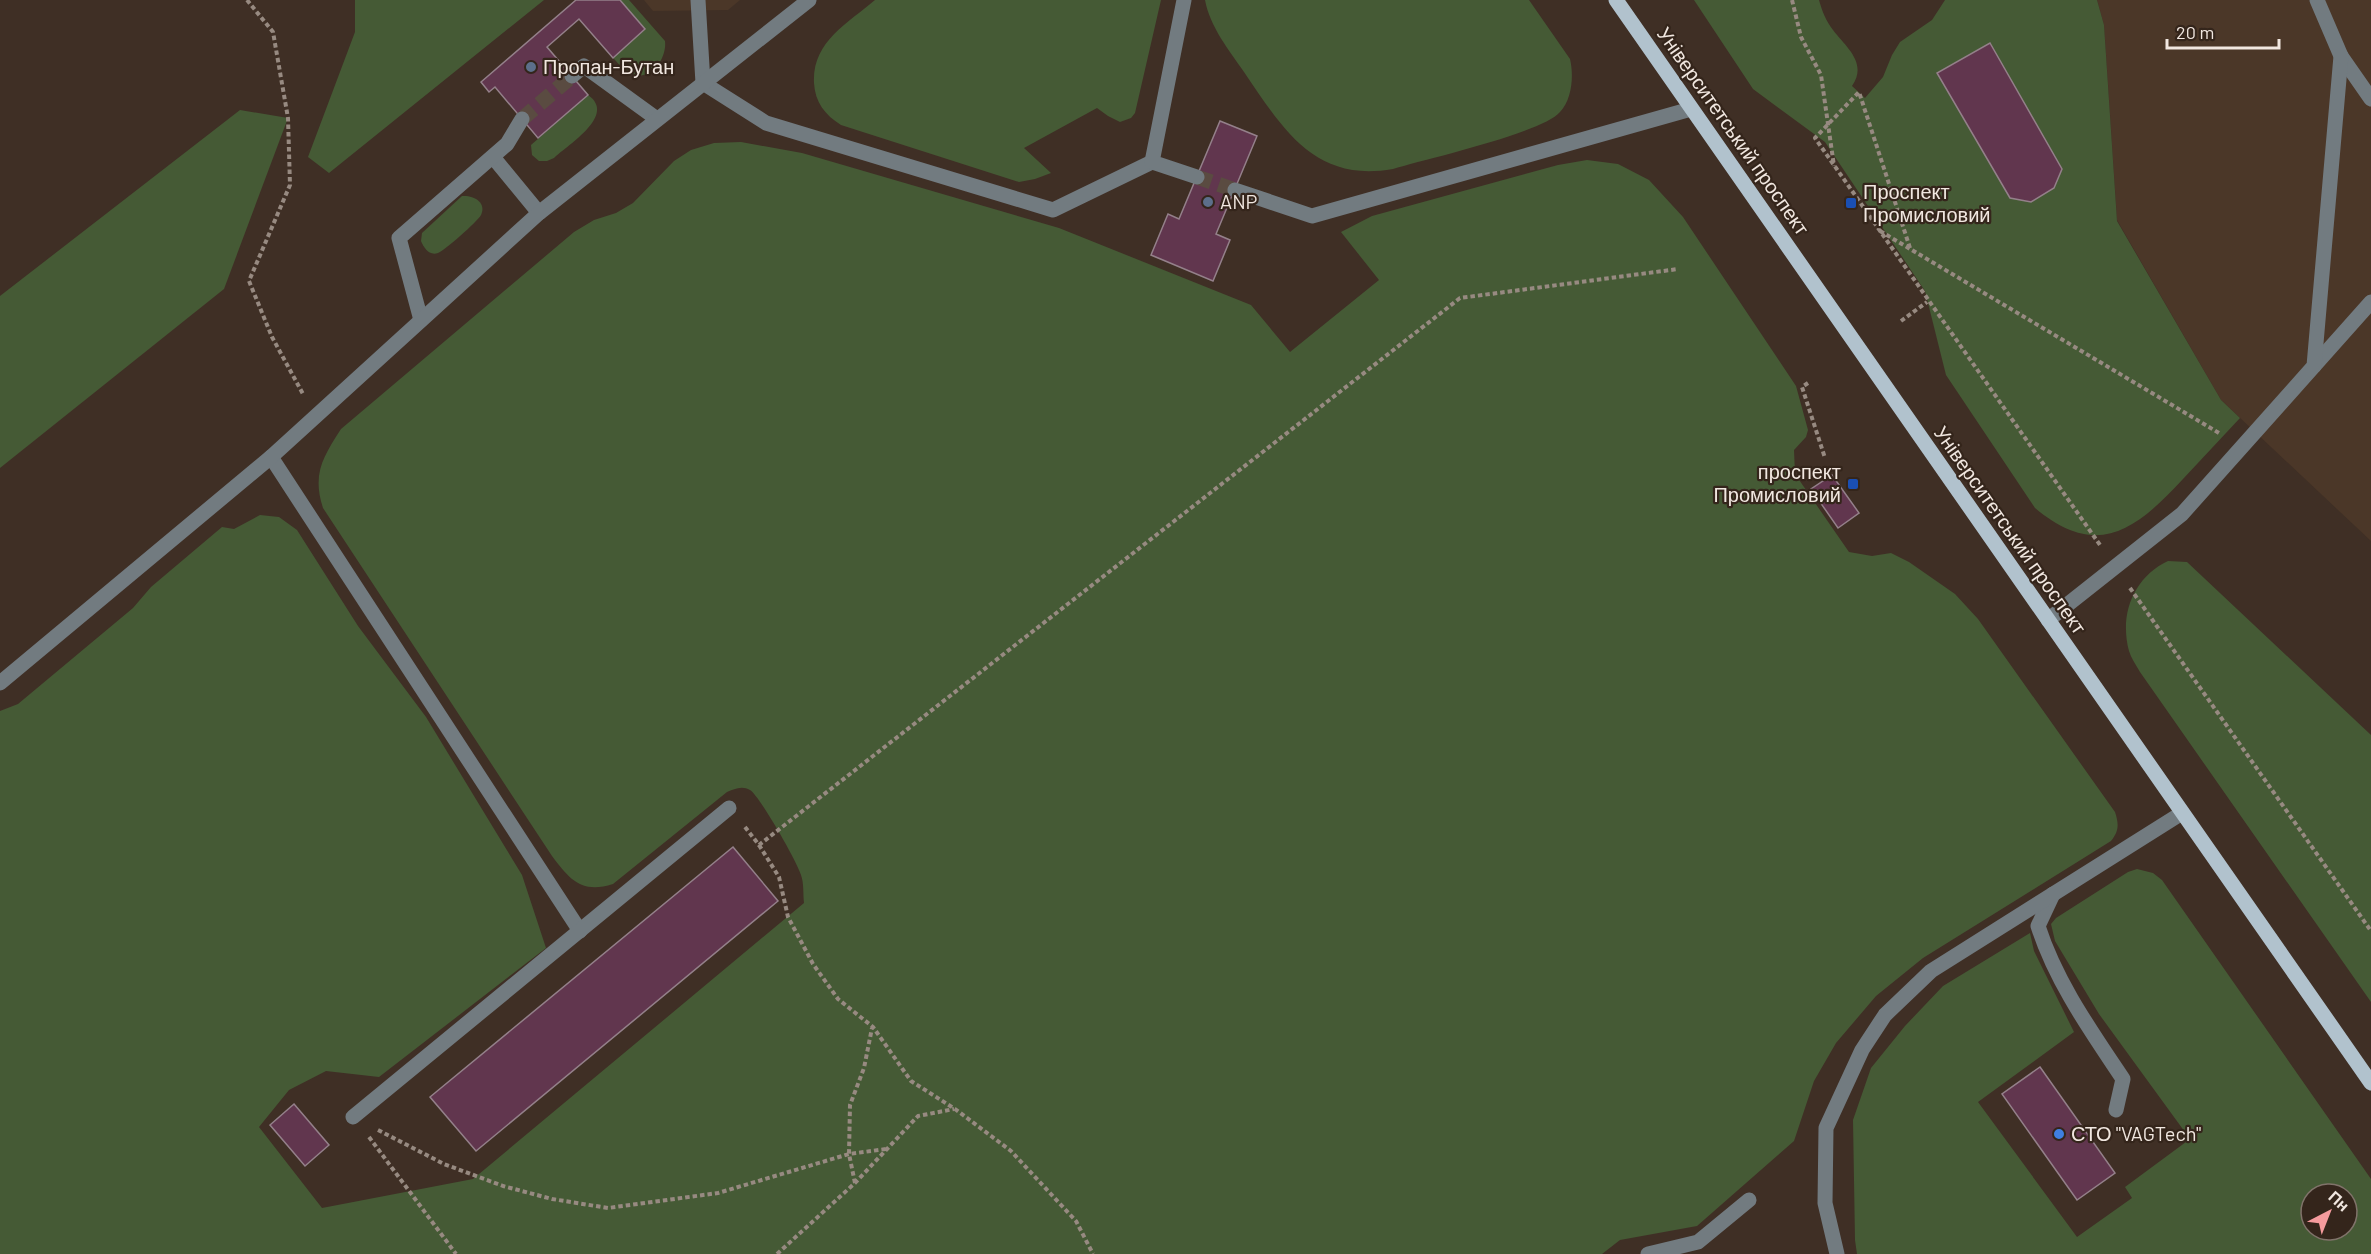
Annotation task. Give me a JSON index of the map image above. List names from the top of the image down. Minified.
{"streets":{"main road":["Університетський проспект"]},"places":{"other":["Пропан-Бутан","ANP","СТО \"VAGTech\""],"transit":["Проспект Промисловий","проспект Промисловий"]},"scale_bar":"20 m","north":"top right"}
